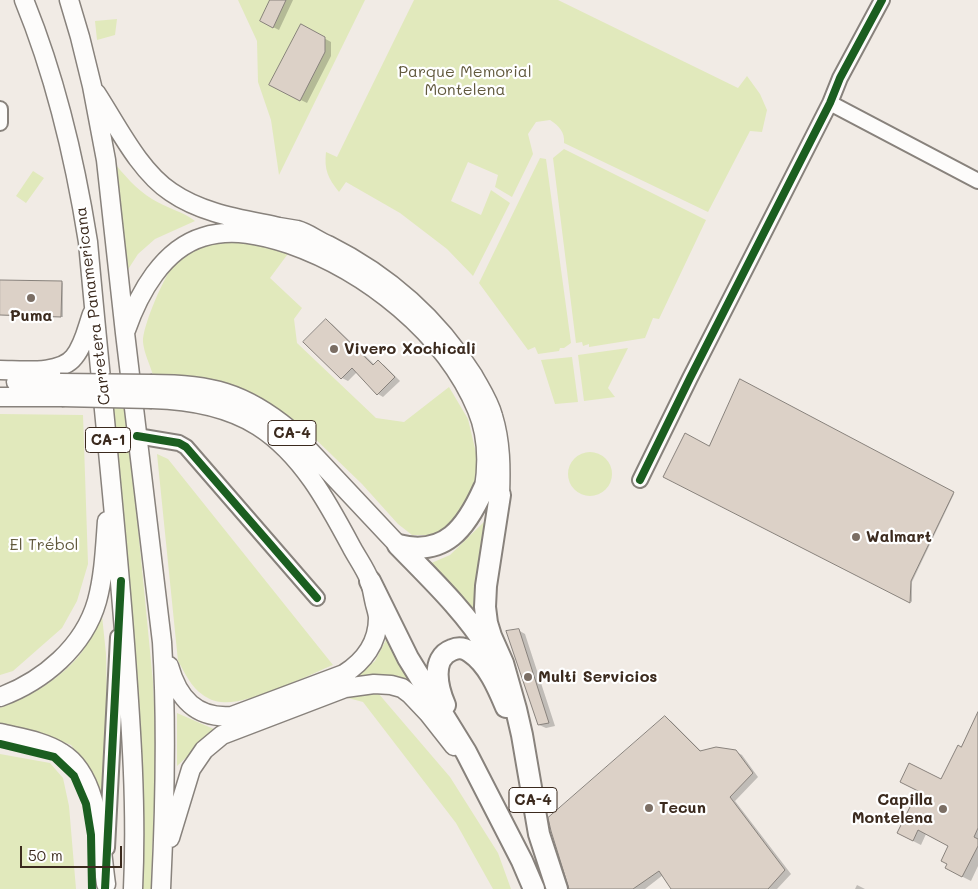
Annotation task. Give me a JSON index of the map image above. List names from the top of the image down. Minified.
{"streets":{"highway":["CA-4"],"main road":["Carretera Panamericana","CA-1"]},"parks":["Parque Memorial Montelena","El Trébol"],"places":["Puma","Vivero Xochicali","Walmart","Multi Servicios","Tecun","Capilla Montelena"],"scale_bar":"50 m"}
